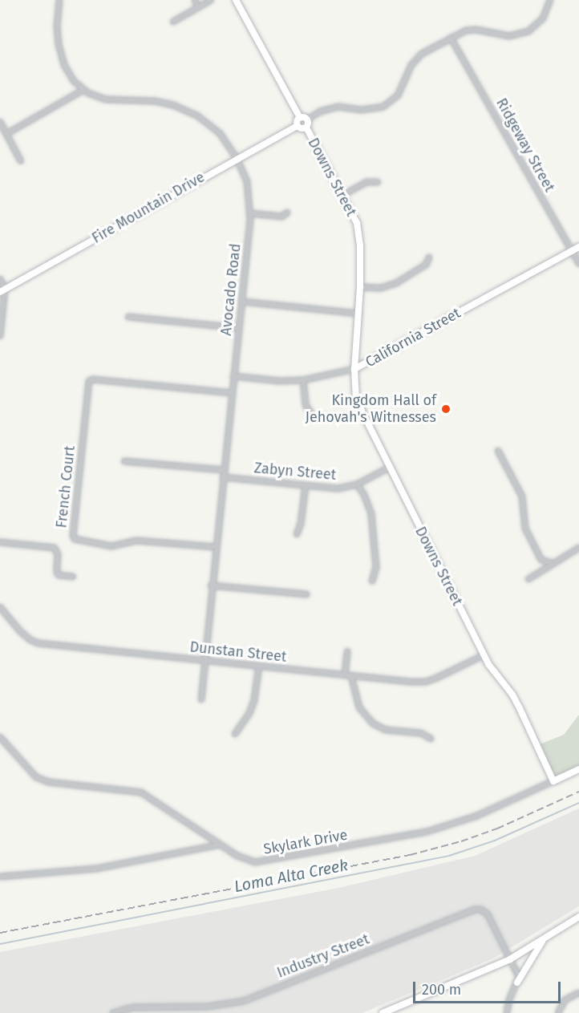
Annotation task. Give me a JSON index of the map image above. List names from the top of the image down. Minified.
{"streets":{"main road":["Downs Street","Fire Mountain Drive","California Street"],"street":["Ridgeway Street","Avocado Road","Zabyn Street","French Court","Dunstan Street","Skylark Drive","Industry Street"]},"crossings":[["Ridgeway Street","California Street"],["Downs Street","Fire Mountain Drive"],["Downs Street","California Street"],["Downs Street","Zabyn Street"],["Downs Street","Dunstan Street"],["Downs Street","Skylark Drive"],["Fire Mountain Drive","Avocado Road"],["Avocado Road","California Street"],["Avocado Road","Zabyn Street"],["Avocado Road","French Court"],["Avocado Road","Dunstan Street"]],"water":["Loma Alta Creek"],"places":["Kingdom Hall of Jehovah's Witnesses"],"scale_bar":"200 m"}
